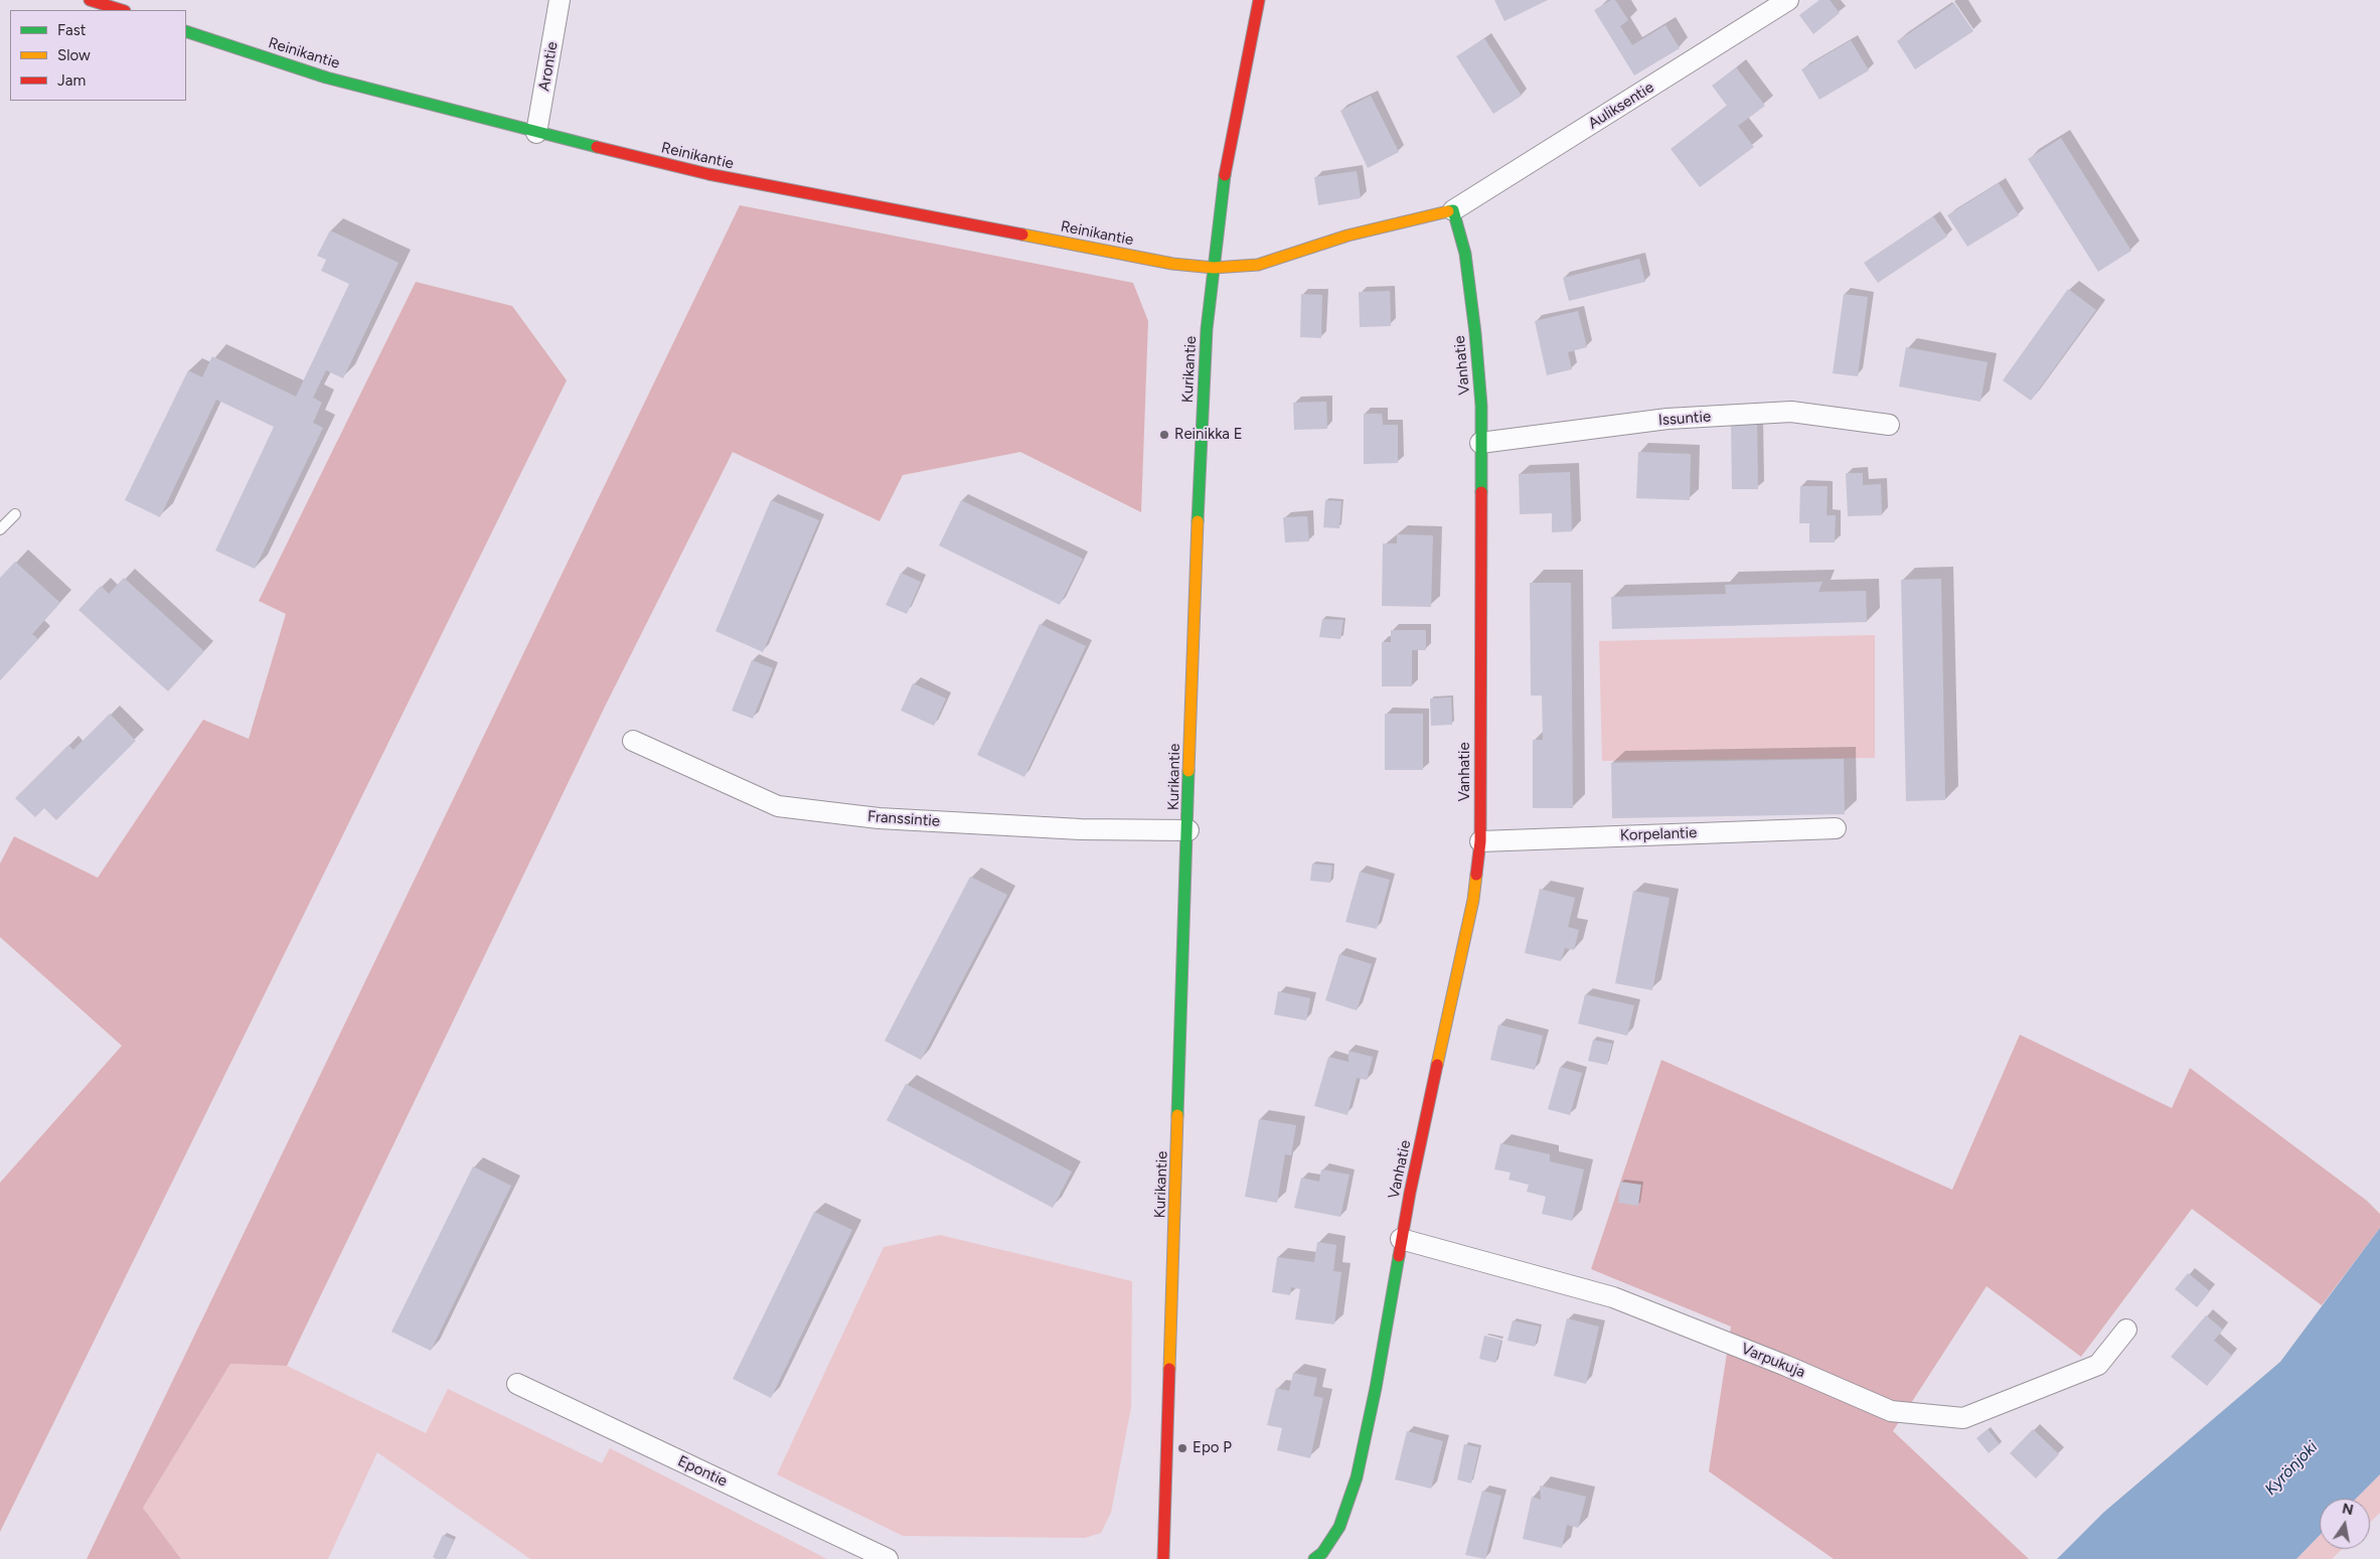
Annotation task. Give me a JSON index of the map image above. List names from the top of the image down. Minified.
{"streets":{"street":["Reinikantie","Arontie","Auliksentie","Vanhatie","Kurikantie","Issuntie","Franssintie","Korpelantie","Varpukuja","Epontie"]},"crossings":[["Reinikantie","Arontie"],["Reinikantie","Kurikantie"],["Auliksentie","Vanhatie"],["Vanhatie","Issuntie"],["Vanhatie","Korpelantie"],["Vanhatie","Varpukuja"],["Kurikantie","Franssintie"]],"water":["Kyrönjoki"],"places":["Reinikka E","Epo P"],"legend":["Fast","Slow","Jam"],"north":"top"}
